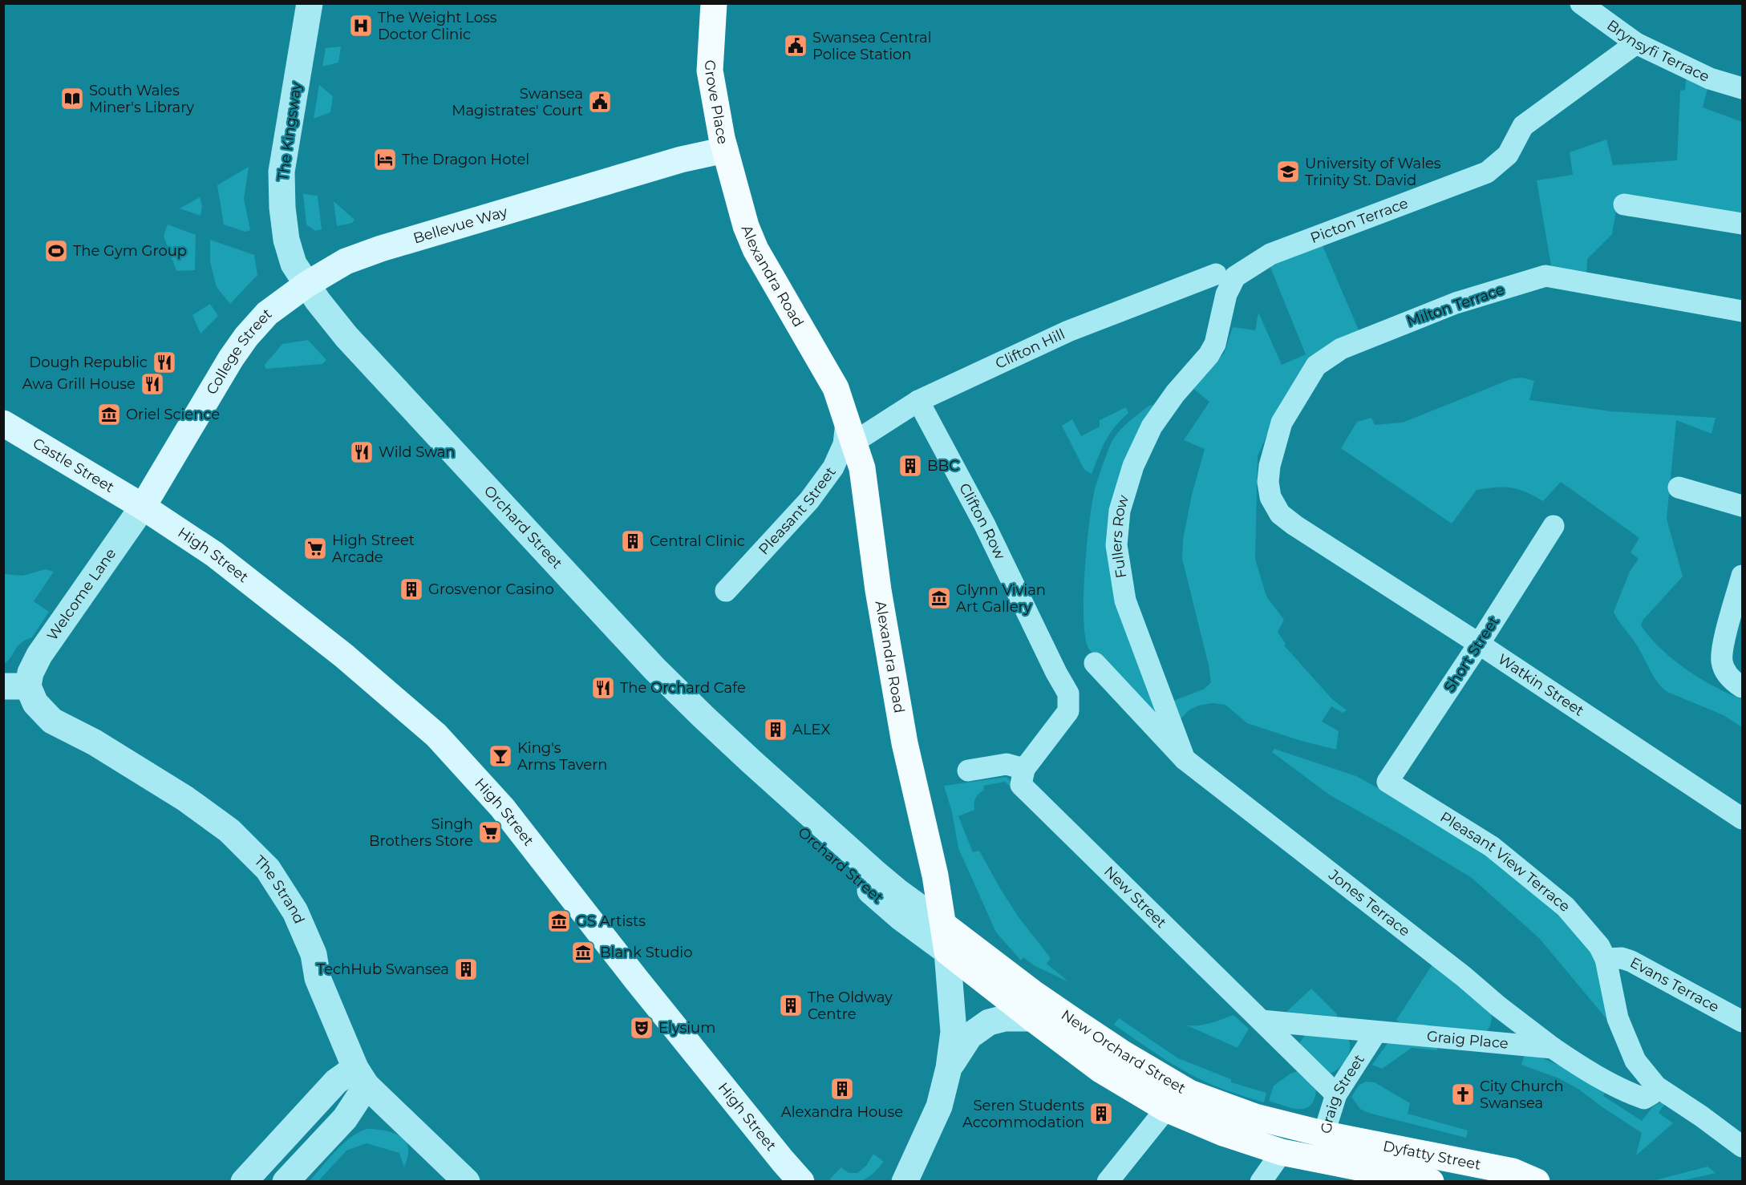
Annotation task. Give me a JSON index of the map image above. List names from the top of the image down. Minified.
{"streets":{"main road":["Grove Place","Bellevue Way","Alexandra Road","College Street","Castle Street","High Street","New Orchard Street","Dyfatty Street"],"street":["Brynsyfi Terrace","The Kingsway","Picton Terrace","Milton Terrace","Clifton Hill","Pleasant Street","Clifton Row","Orchard Street","Fullers Row","Welcome Lane","Short Street","Watkin Street","Pleasant View Terrace","The Strand","New Street","Jones Terrace","Evans Terrace","Graig Place","Graig Street"]},"crossings":[["Brynsyfi Terrace","Picton Terrace"],["Grove Place","Bellevue Way"],["Grove Place","Alexandra Road"],["The Kingsway","Bellevue Way"],["The Kingsway","College Street"],["The Kingsway","Orchard Street"],["Picton Terrace","Fullers Row"],["Bellevue Way","College Street"],["Bellevue Way","Orchard Street"],["Alexandra Road","Clifton Hill"],["Alexandra Road","Pleasant Street"],["Alexandra Road","Orchard Street"],["Alexandra Road","New Orchard Street"],["Milton Terrace","Watkin Street"],["Clifton Hill","Pleasant Street"],["Clifton Hill","Clifton Row"],["College Street","Castle Street"],["College Street","Orchard Street"],["College Street","High Street"],["College Street","Welcome Lane"],["Castle Street","High Street"],["Castle Street","Welcome Lane"],["Clifton Row","New Street"],["Orchard Street","New Orchard Street"],["Fullers Row","Jones Terrace"],["High Street","Welcome Lane"],["Welcome Lane","The Strand"],["Short Street","Watkin Street"],["Short Street","Pleasant View Terrace"],["Pleasant View Terrace","Evans Terrace"],["Pleasant View Terrace","Graig Place"],["New Street","Graig Place"],["Jones Terrace","Graig Place"],["Graig Place","Graig Street"],["New Orchard Street","Graig Street"],["New Orchard Street","Dyfatty Street"],["Graig Street","Dyfatty Street"]],"places":{"hospital":["The Weight Loss Doctor Clinic"],"public building":["Swansea Central Police Station","Swansea Magistrates' Court"],"library":["South Wales Miner's Library"],"hotel":["The Dragon Hotel"],"school or university":["University of Wales Trinity St. David"],"sports":["The Gym Group"],"restaurant":["Dough Republic","Awa Grill House","Wild Swan","The Orchard Cafe"],"museum":["Oriel Science","Glynn Vivian Art Gallery","GS Artists","Blank Studio"],"building":["BBC","Central Clinic","Grosvenor Casino","ALEX","TechHub Swansea","The Oldway Centre","Alexandra House","Seren Students Accommodation"],"supermarket":["High Street Arcade","Singh Brothers Store"],"bar":["King's Arms Tavern"],"theatre":["Elysium"],"church":["City Church Swansea"]}}
